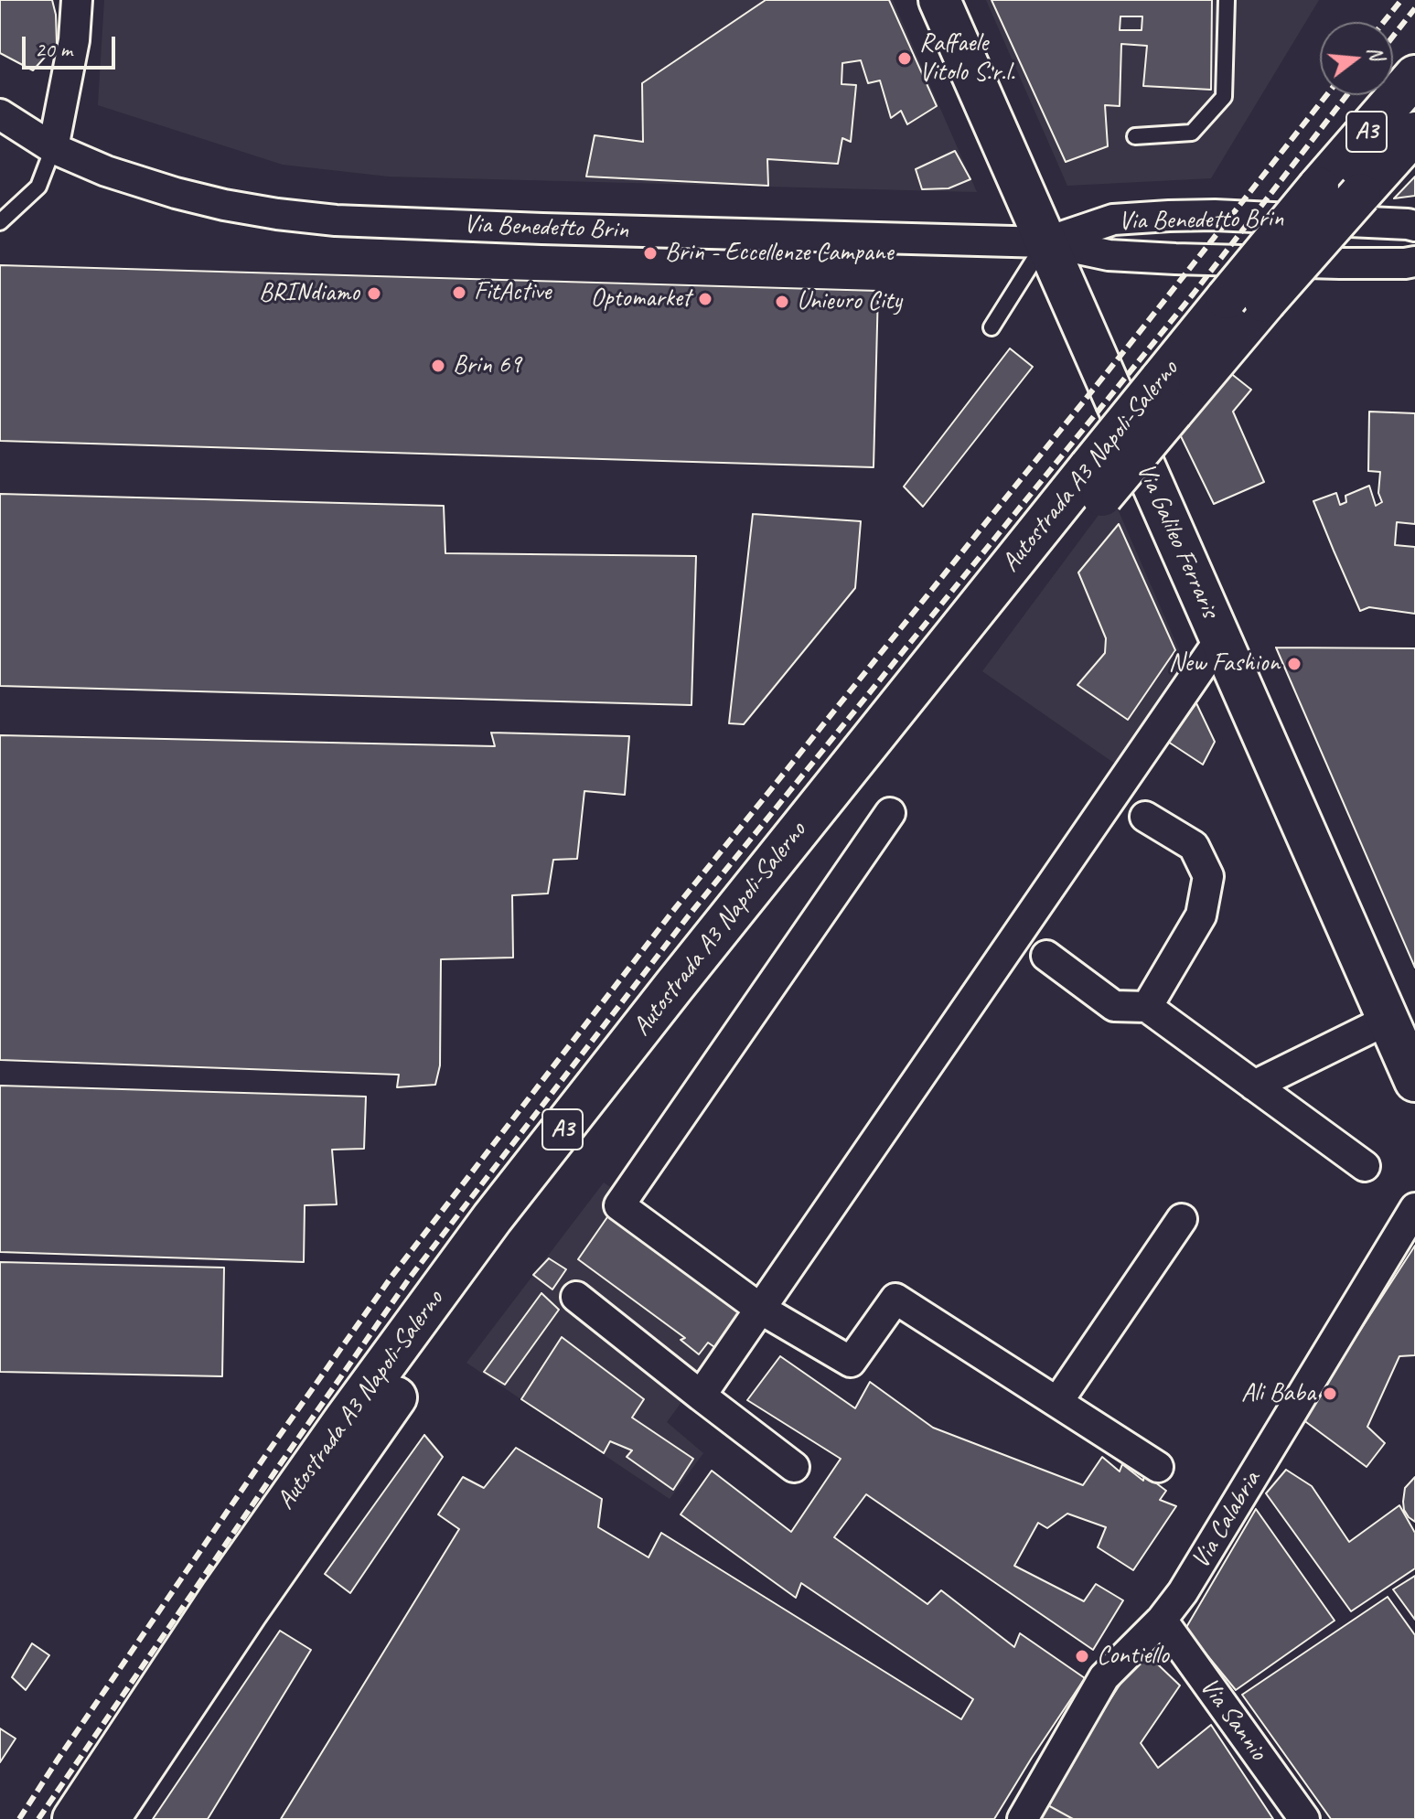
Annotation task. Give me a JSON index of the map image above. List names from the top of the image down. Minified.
{"streets":{"main road":["A3","Autostrada A3 Napoli-Salerno","Via Galileo Ferraris"],"street":["Via Benedetto Brin","Via Calabria","Via Sannio"]},"crossings":[["Via Benedetto Brin","Via Galileo Ferraris"],["Via Calabria","Via Sannio"]],"places":["Raffaele Vitolo S.r.l.","Brin - Eccellenze Campane","FitActive","BRINdiamo","Optomarket","Unieuro City","Brin 69","New Fashion","Ali Baba","Contiello"],"scale_bar":"20 m","north":"right"}
